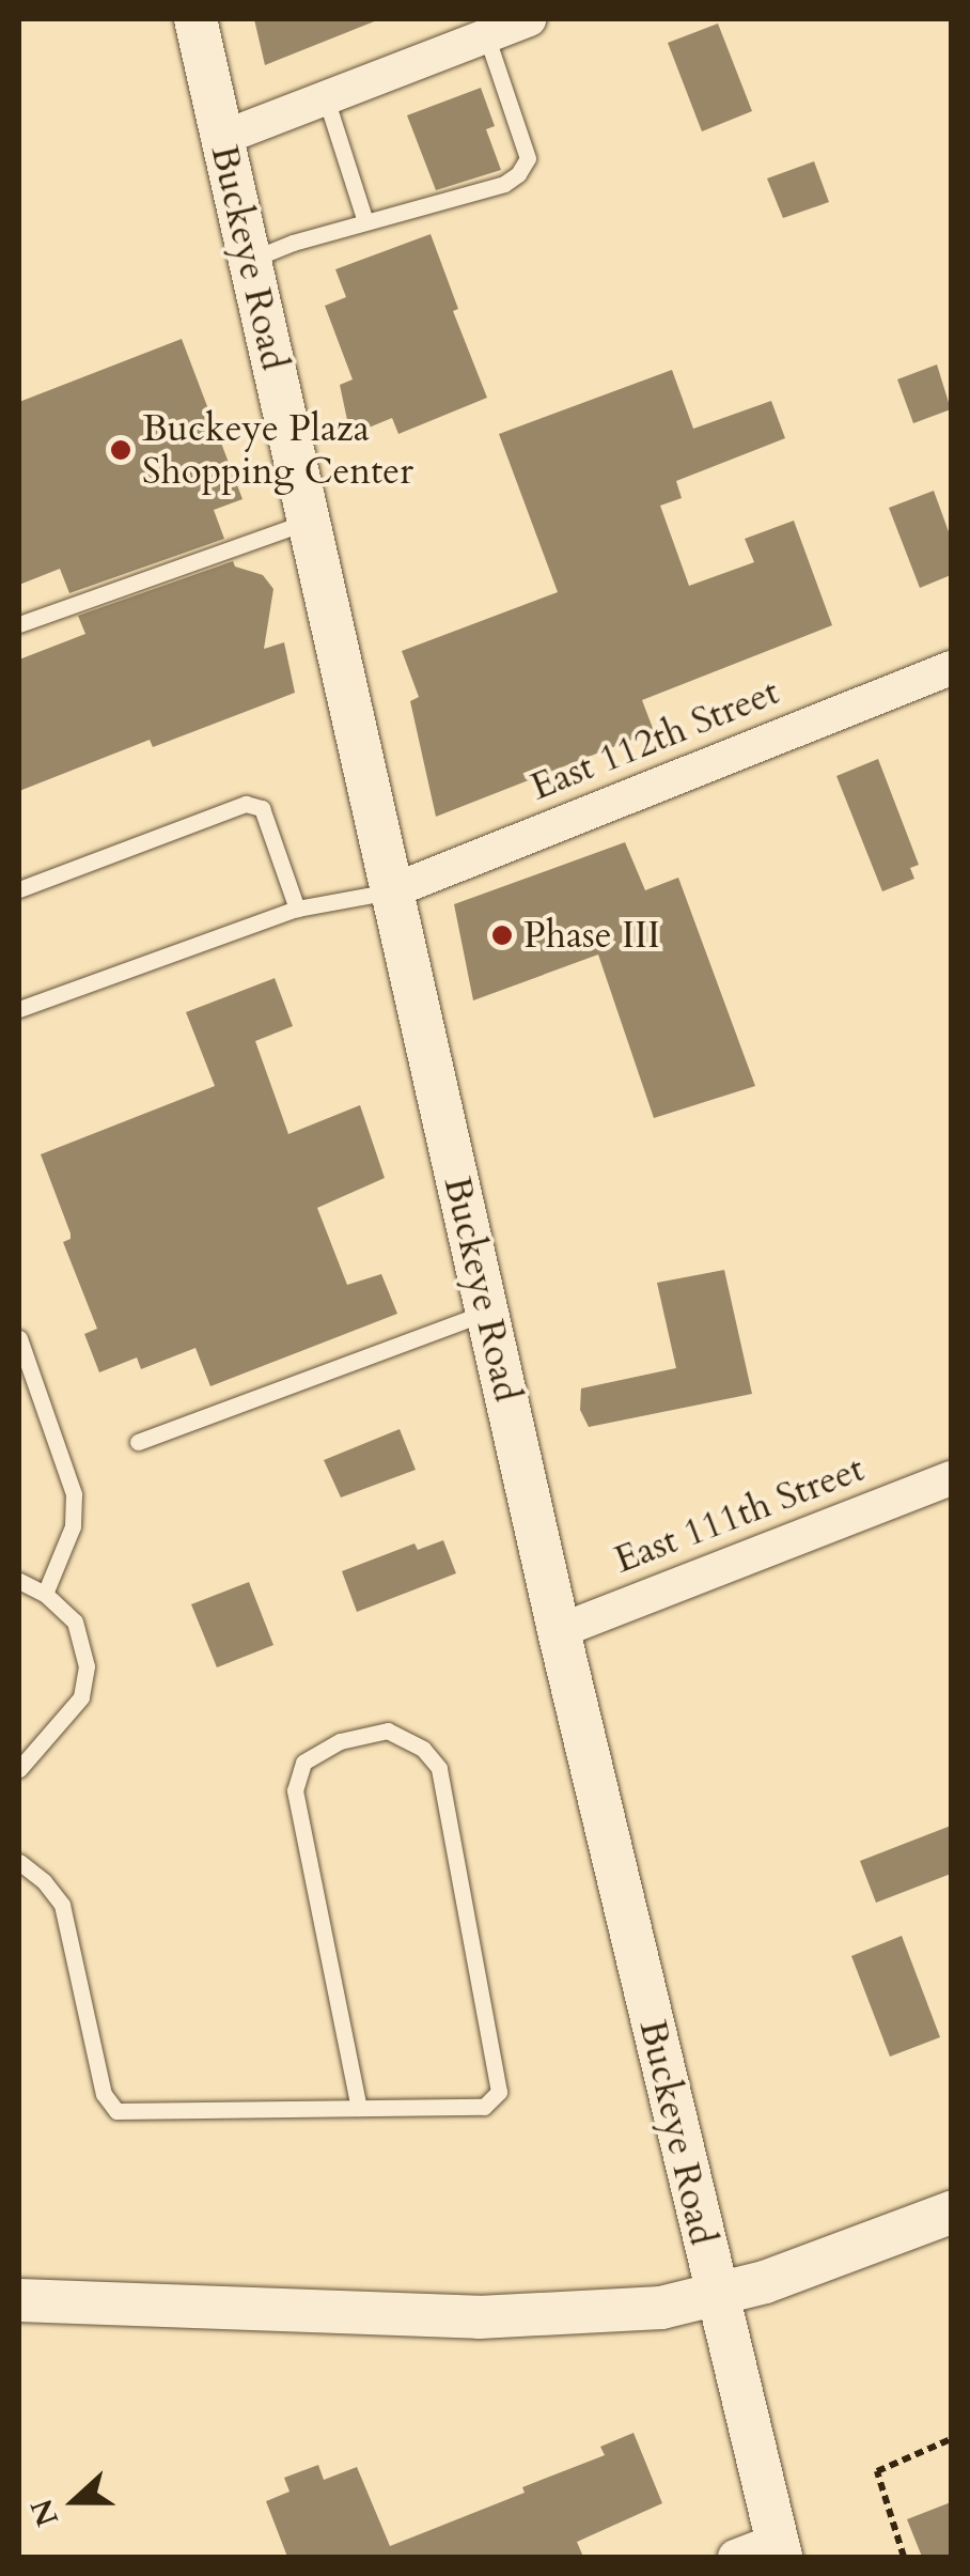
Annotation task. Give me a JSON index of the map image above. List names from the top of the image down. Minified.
{"streets":{"street":["Buckeye Road","East 112th Street","East 111th Street"]},"crossings":[["Buckeye Road","East 112th Street"],["Buckeye Road","East 111th Street"]],"places":["Buckeye Plaza Shopping Center","Phase III"],"north":"left"}
